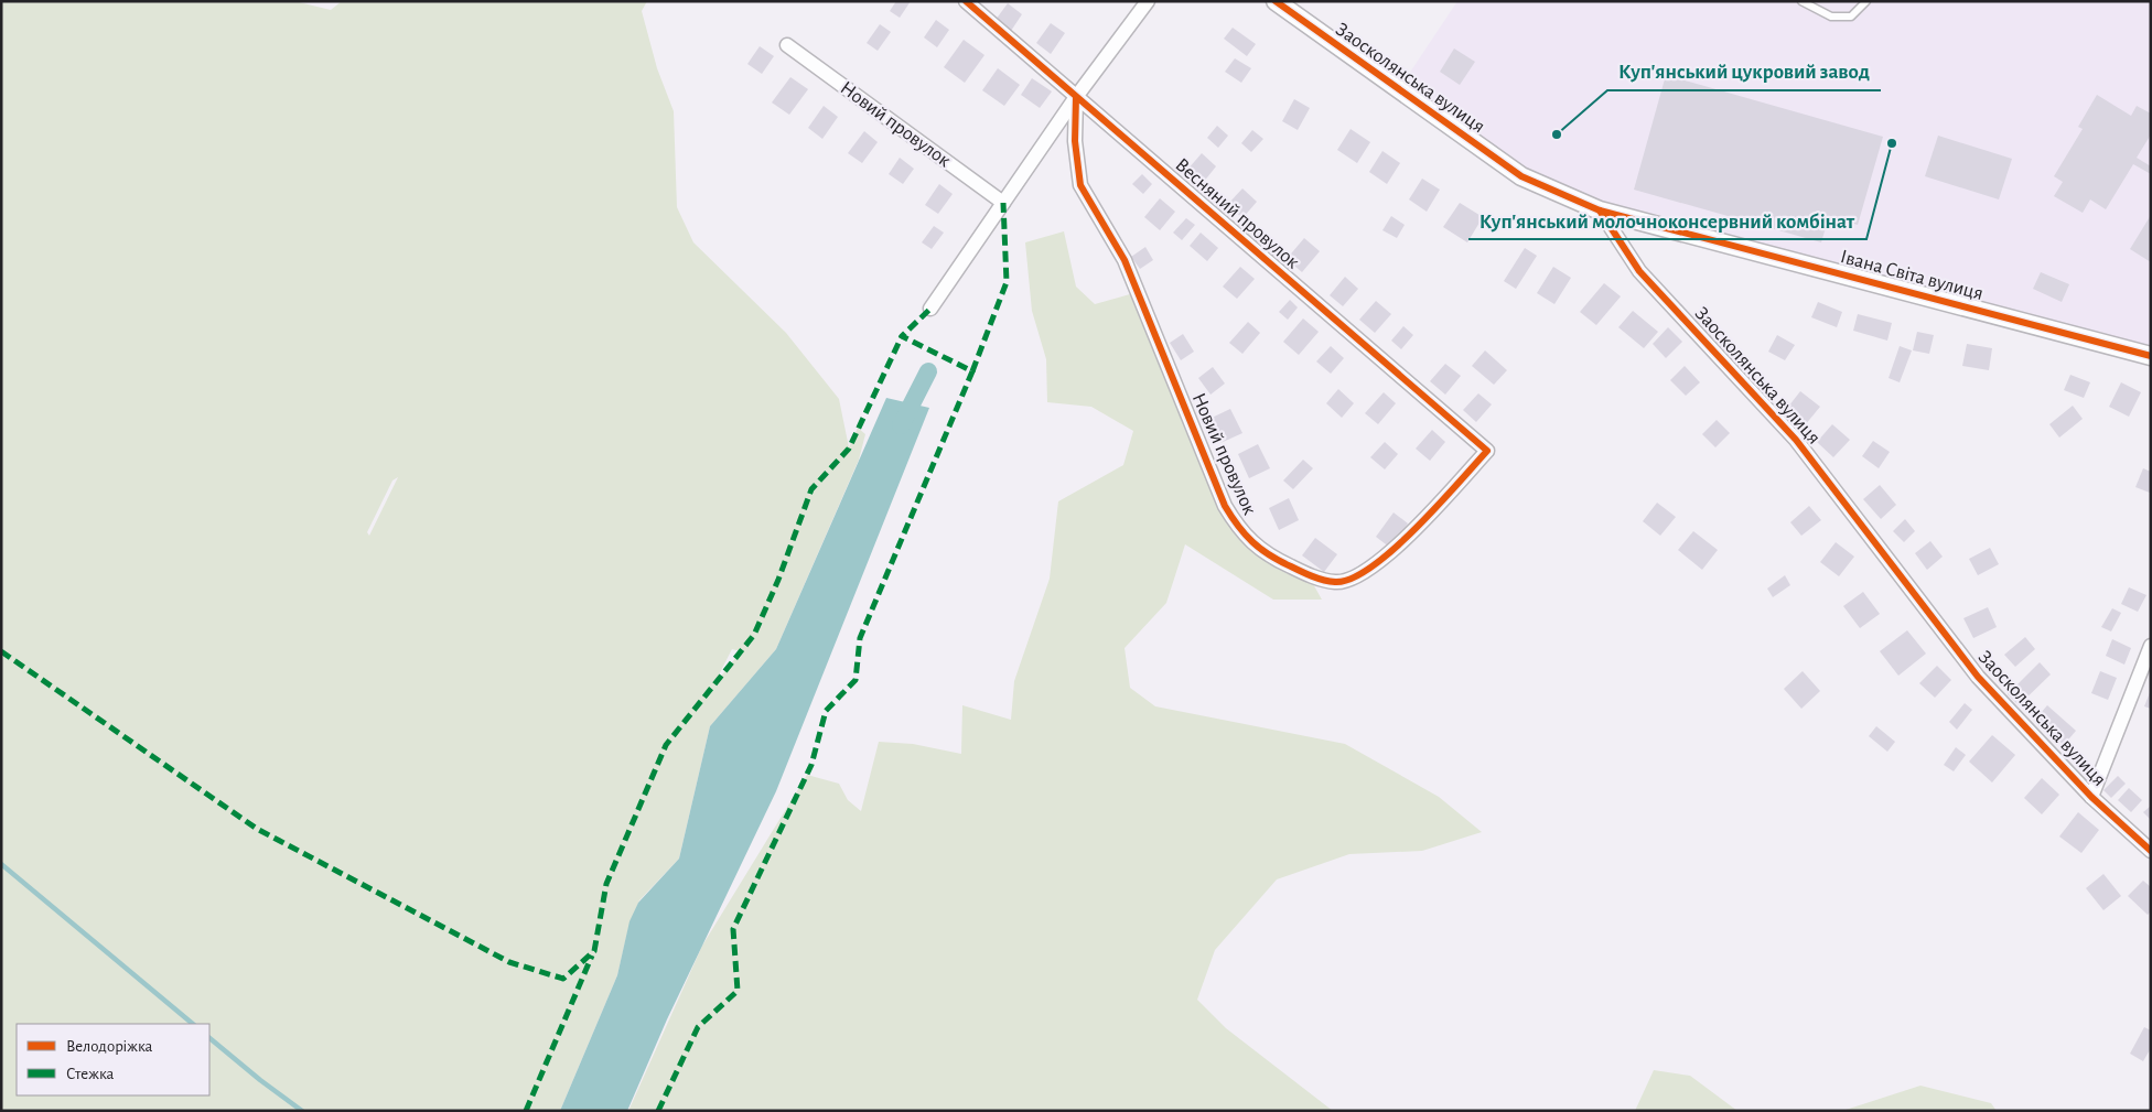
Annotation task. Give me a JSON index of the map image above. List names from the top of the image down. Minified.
{"streets":{"street":["Заосколянська вулиця","Новий провулок","Весняний провулок","Івана Світа вулиця"]},"crossings":[["Заосколянська вулиця","Івана Світа вулиця"],["Новий провулок","Весняний провулок"]],"places":["Куп'янський цукровий завод","Куп'янський молочноконсервний комбінат"],"legend":["Велодоріжка","Стежка"]}
